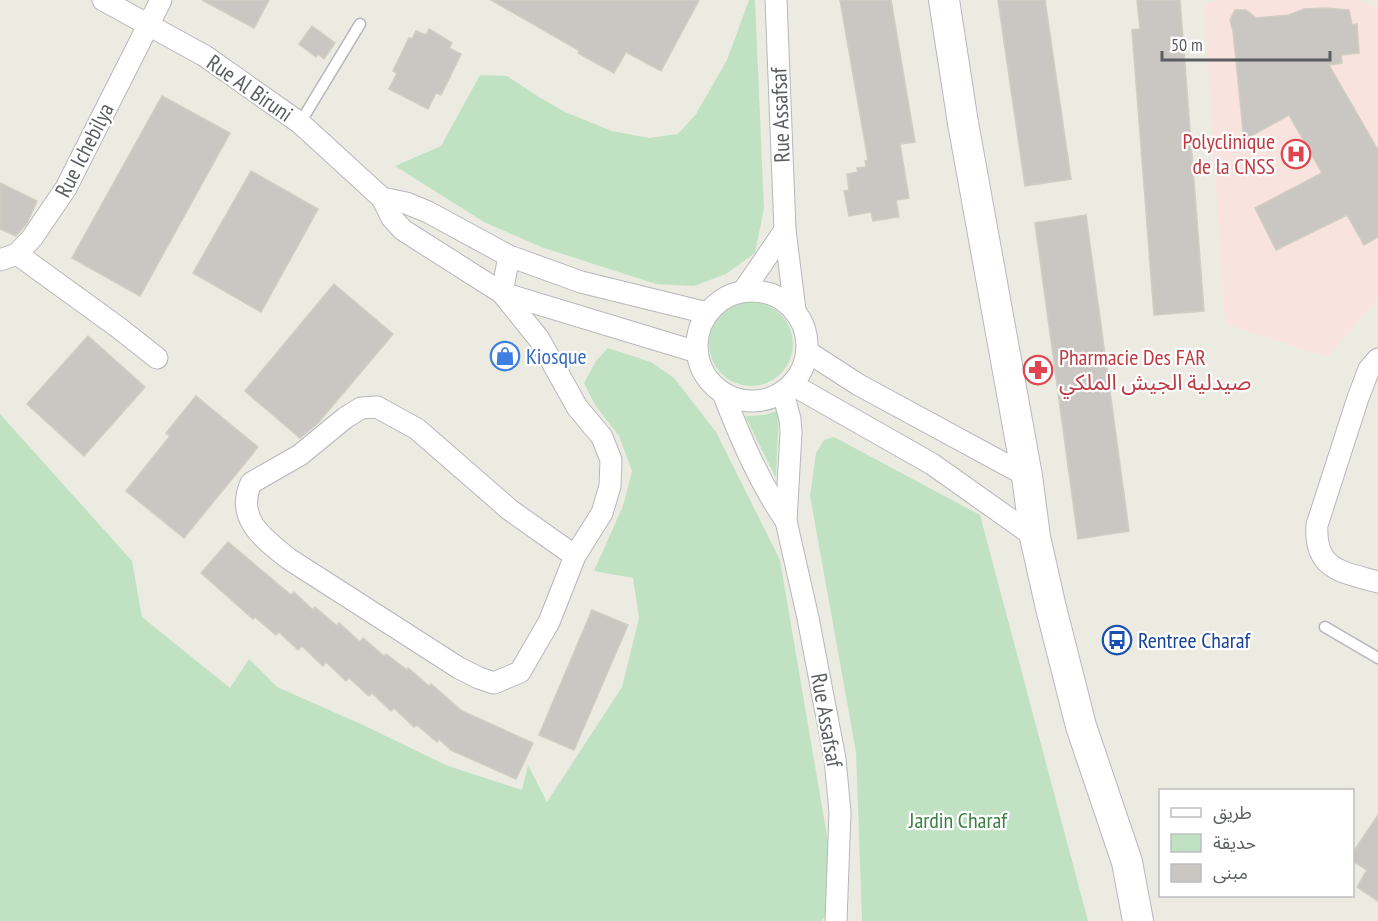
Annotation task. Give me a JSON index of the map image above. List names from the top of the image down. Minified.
{"streets":{"street":["Rue Al Biruni","Rue Assafsaf","Rue Ichebilya"]},"crossings":[["Rue Al Biruni","Rue Ichebilya"]],"parks":["Jardin Charaf"],"places":{"hospital":["Polyclinique de la CNSS"],"shop":["Kiosque"],"pharmacy":["Pharmacie Des FAR صيدلية الجيش الملكي"],"bus stop":["Rentree Charaf"]},"legend":["طريق","حديقة","مبنى"],"scale_bar":"50 m"}
